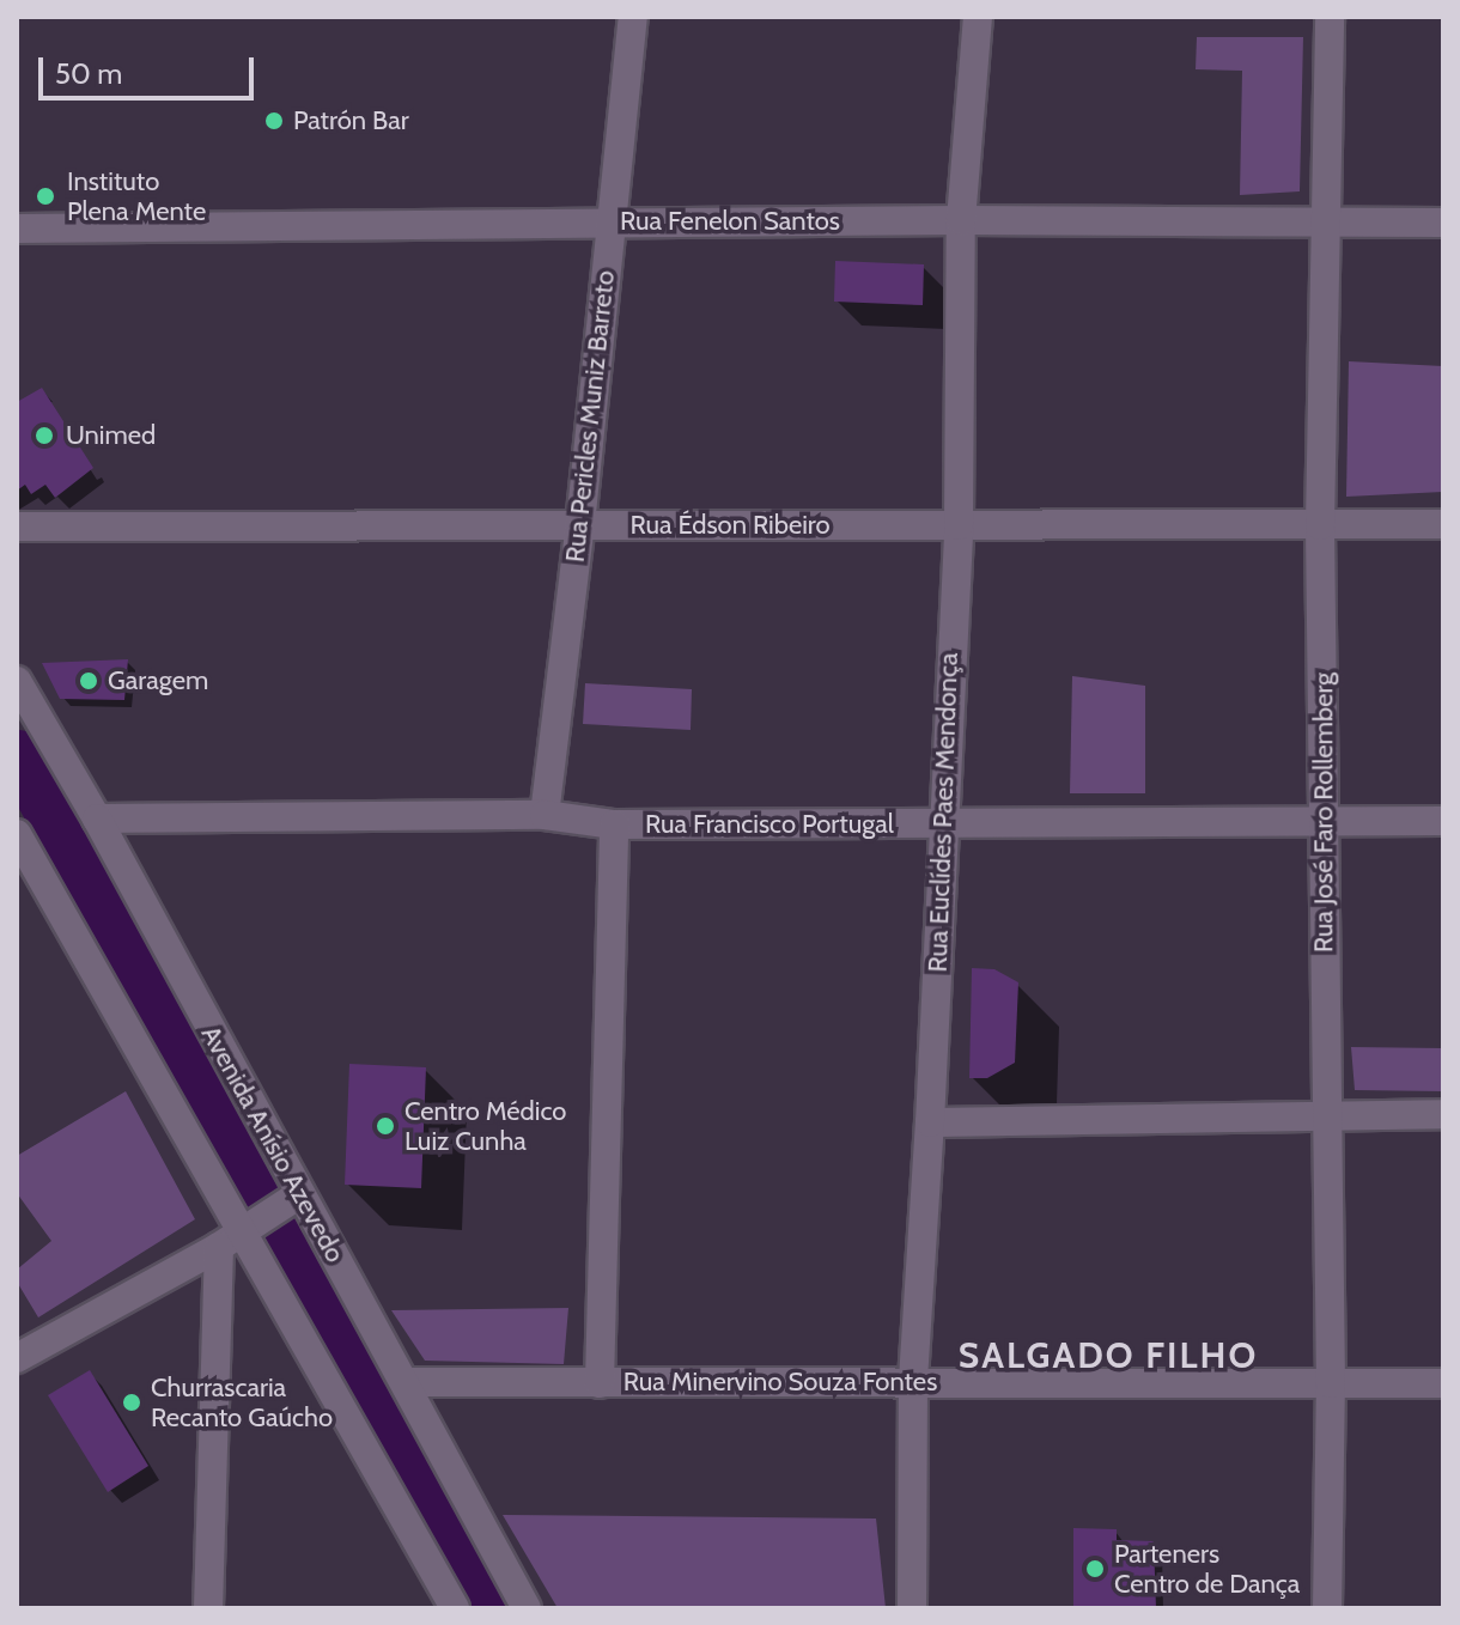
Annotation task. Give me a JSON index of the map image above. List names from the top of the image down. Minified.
{"streets":{"street":["Rua Fenelon Santos","Rua Pericles Muniz Barreto","Rua Édson Ribeiro","Rua Euclídes Paes Mendonça","Rua José Faro Rollemberg","Rua Francisco Portugal","Avenida Anísio Azevedo","Rua Minervino Souza Fontes"]},"crossings":[["Rua Fenelon Santos","Rua Pericles Muniz Barreto"],["Rua Fenelon Santos","Rua Euclídes Paes Mendonça"],["Rua Fenelon Santos","Rua José Faro Rollemberg"],["Rua Pericles Muniz Barreto","Rua Édson Ribeiro"],["Rua Pericles Muniz Barreto","Rua Francisco Portugal"],["Rua Édson Ribeiro","Rua Euclídes Paes Mendonça"],["Rua Édson Ribeiro","Rua José Faro Rollemberg"],["Rua Euclídes Paes Mendonça","Rua Francisco Portugal"],["Rua Euclídes Paes Mendonça","Rua Minervino Souza Fontes"],["Rua José Faro Rollemberg","Rua Francisco Portugal"],["Rua José Faro Rollemberg","Rua Minervino Souza Fontes"],["Rua Francisco Portugal","Avenida Anísio Azevedo"],["Avenida Anísio Azevedo","Rua Minervino Souza Fontes"]],"districts":["SALGADO FILHO"],"places":["Patrón Bar","Instituto Plena Mente","Unimed","Garagem","Centro Médico Luiz Cunha","Churrascaria Recanto Gaúcho","Parteners Centro de Dança"],"scale_bar":"50 m"}
